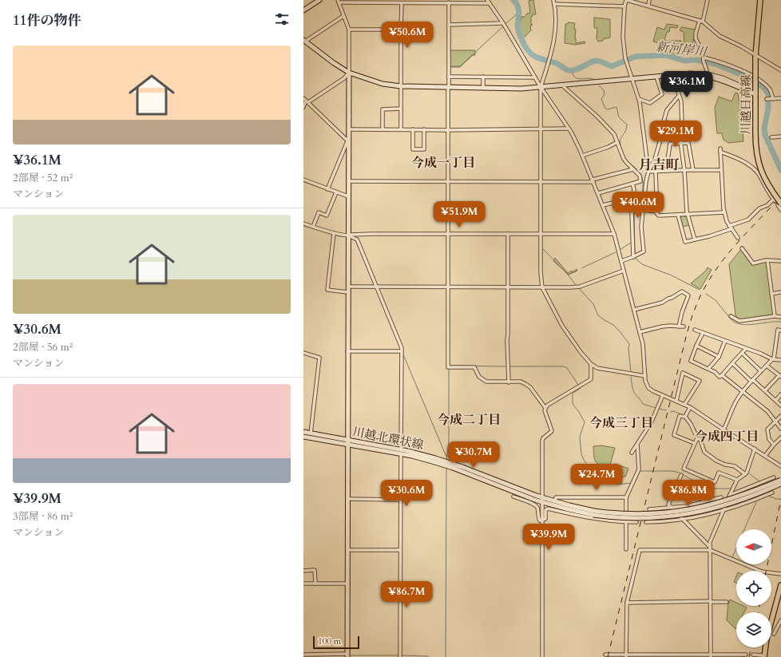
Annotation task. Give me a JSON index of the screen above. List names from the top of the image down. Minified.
{"streets":{"main road":["川越日高線"],"street":["川越北環状線"]},"districts":["今成一丁目","月吉町","今成二丁目","今成三丁目","今成四丁目"],"water":["新河岸川"],"scale_bar":"100 m","north":"left","page":{"heading":"11件の物件","price":["¥50.6M","¥36.1M","¥29.1M","¥40.6M","¥51.9M","¥30.7M","¥24.7M","¥30.6M","¥86.8M","¥39.9M","¥86.7M"],"list":[{"name":"¥36.1M","note":"2部屋 · 52 m² · マンション"},{"name":"¥30.6M","note":"2部屋 · 56 m² · マンション"},{"name":"¥39.9M","note":"3部屋 · 86 m² · マンション"}],"scale":"100 m"}}
